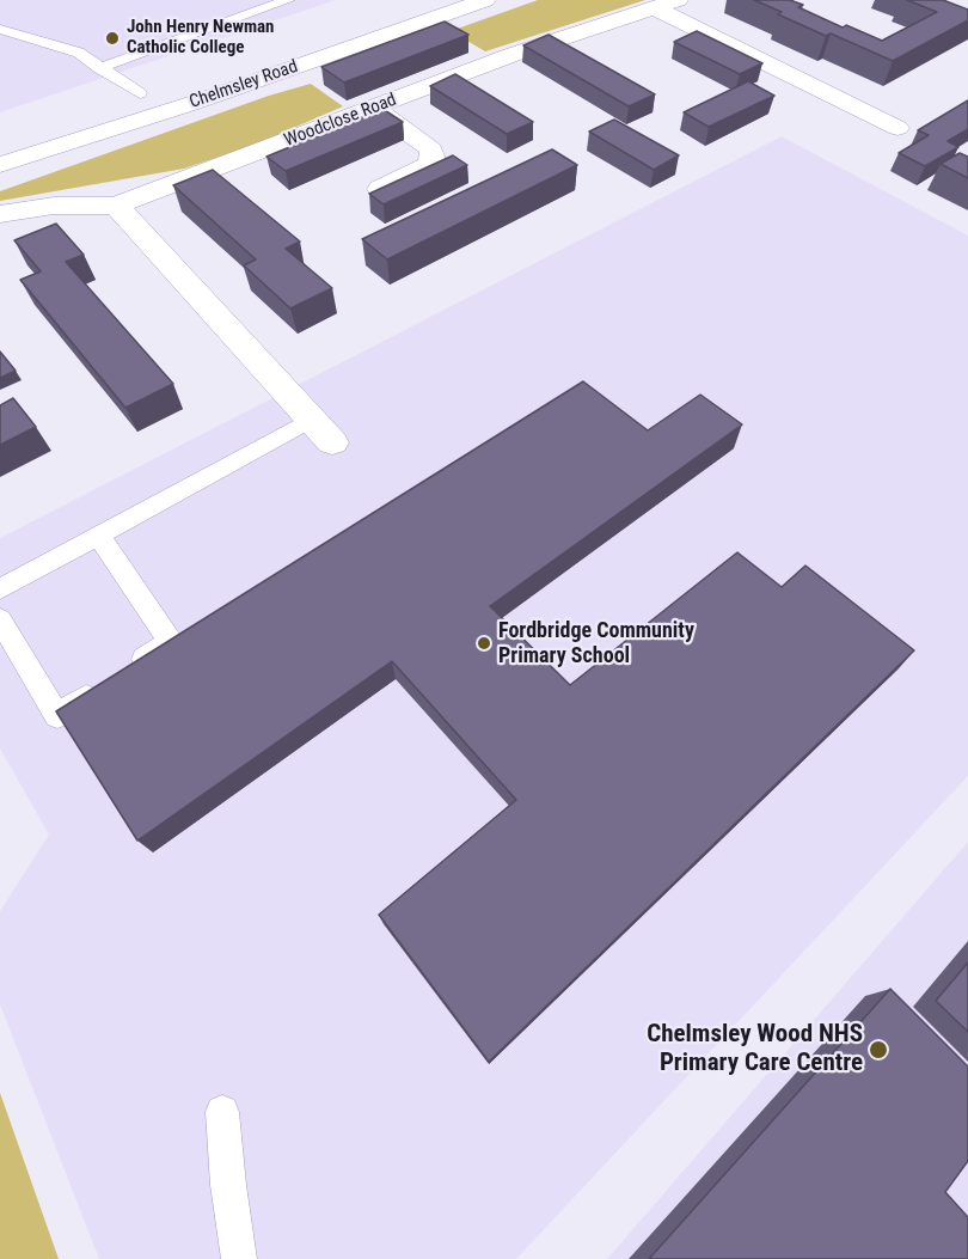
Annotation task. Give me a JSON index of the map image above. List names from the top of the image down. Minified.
{"streets":{"street":["Chelmsley Road","Woodclose Road"]},"places":["John Henry Newman Catholic College","Fordbridge Community Primary School","Chelmsley Wood NHS Primary Care Centre"]}
